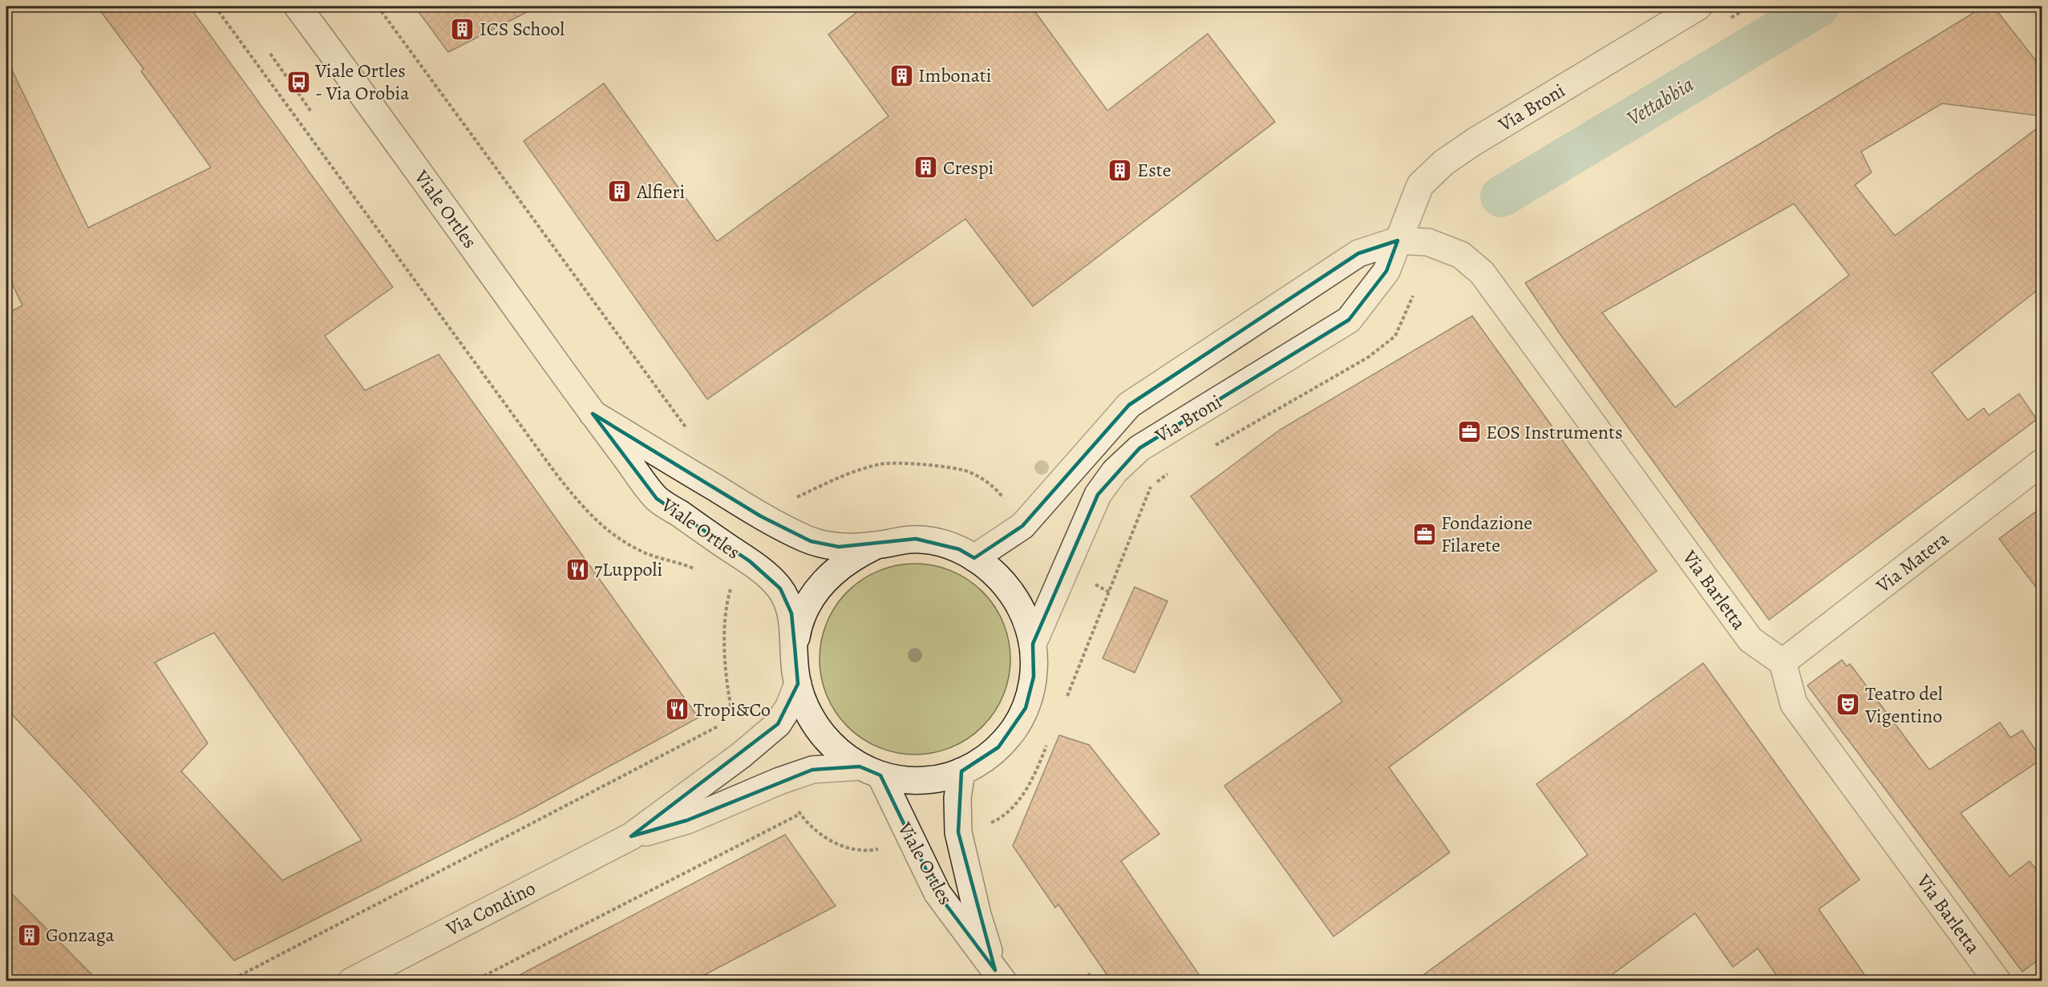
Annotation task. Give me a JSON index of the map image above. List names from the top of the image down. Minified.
{"streets":{"street":["Via Broni","Viale Ortles","Via Matera","Via Barletta","Via Condino"]},"crossings":[["Via Broni","Viale Ortles"],["Via Broni","Via Barletta"],["Viale Ortles","Via Condino"],["Via Matera","Via Barletta"]],"water":["Vettabbia"],"places":{"building":["ICS School","Imbonati","Crespi","Este","Alfieri","Gonzaga"],"bus stop":["Viale Ortles - Via Orobia"],"office":["EOS Instruments","Fondazione Filarete"],"restaurant":["7Luppoli","Tropi&Co"],"theatre":["Teatro del Vigentino"]}}
